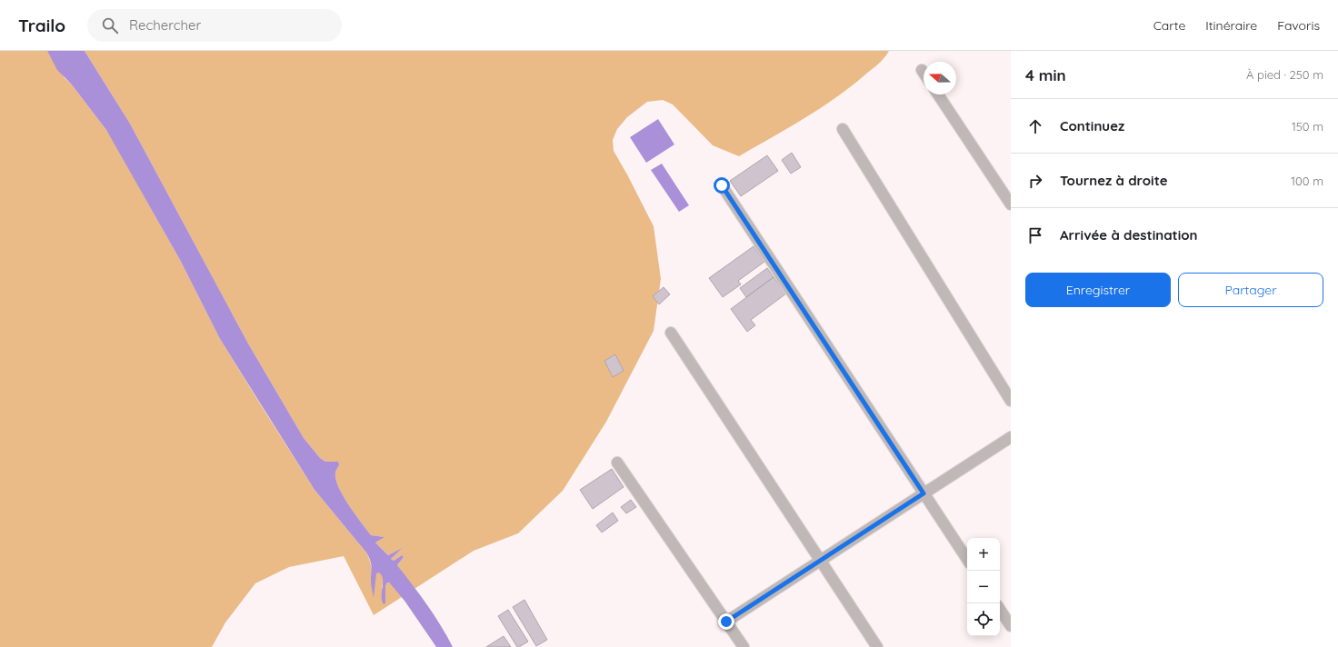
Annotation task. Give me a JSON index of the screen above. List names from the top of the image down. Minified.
{"north":"left","page":{"header":"Trailo","search":"Rechercher","nav":["Carte","Itinéraire","Favoris"],"heading":["4 min","À pied · 250 m"],"list":[["Continuez","150 m"],["Tournez à droite","100 m"],"Arrivée à destination"],"buttons":["Enregistrer","Partager"],"map_buttons":["+","−"]}}
